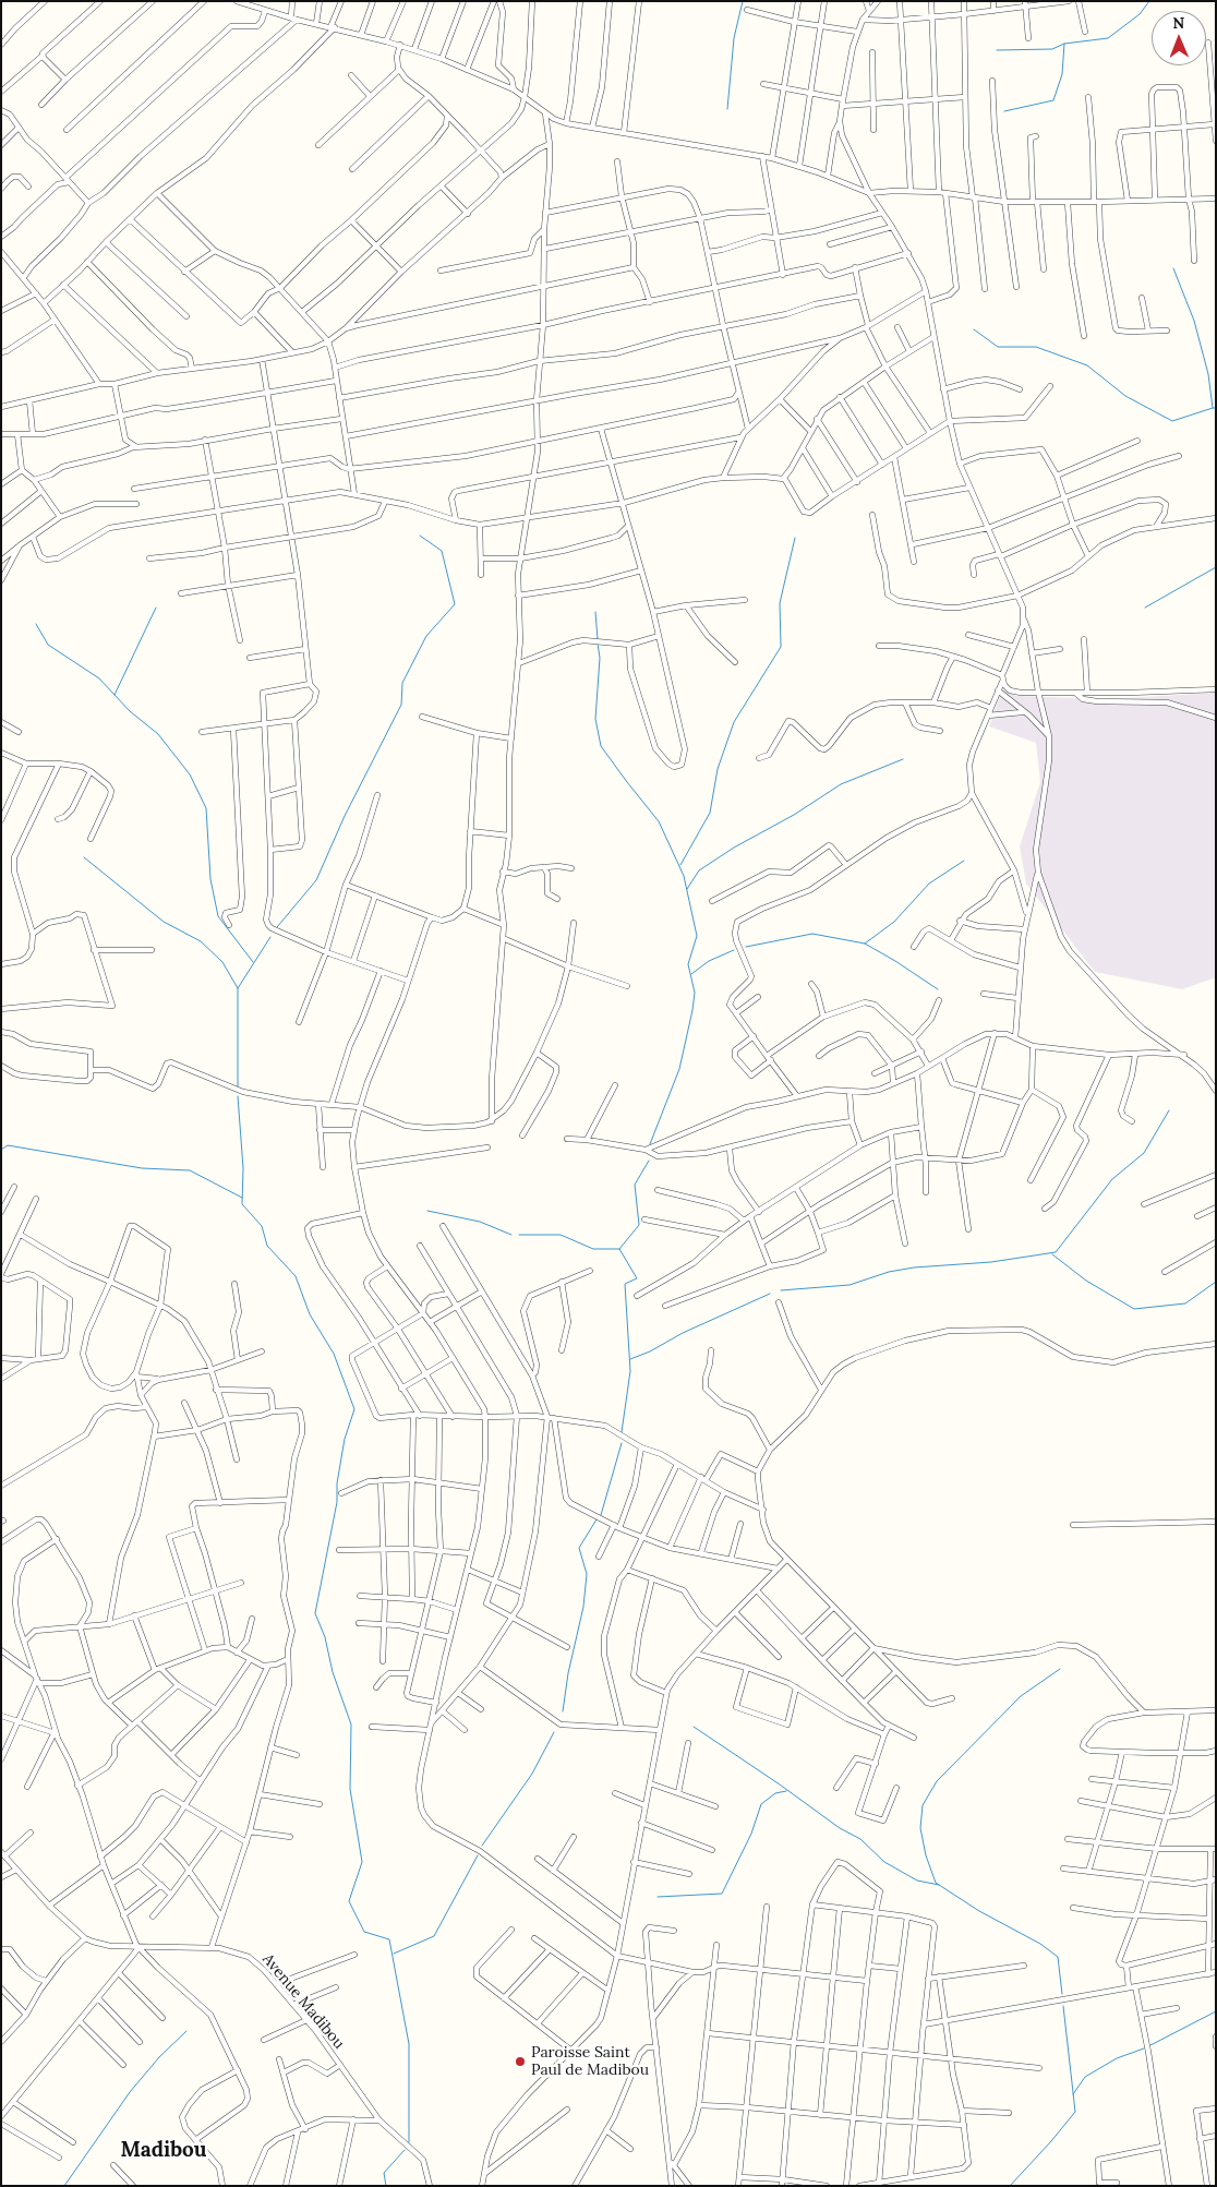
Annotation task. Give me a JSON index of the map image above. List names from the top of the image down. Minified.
{"streets":{"street":["Avenue Madibou"]},"districts":["Madibou"],"places":["Paroisse Saint Paul de Madibou"],"north":"top"}
